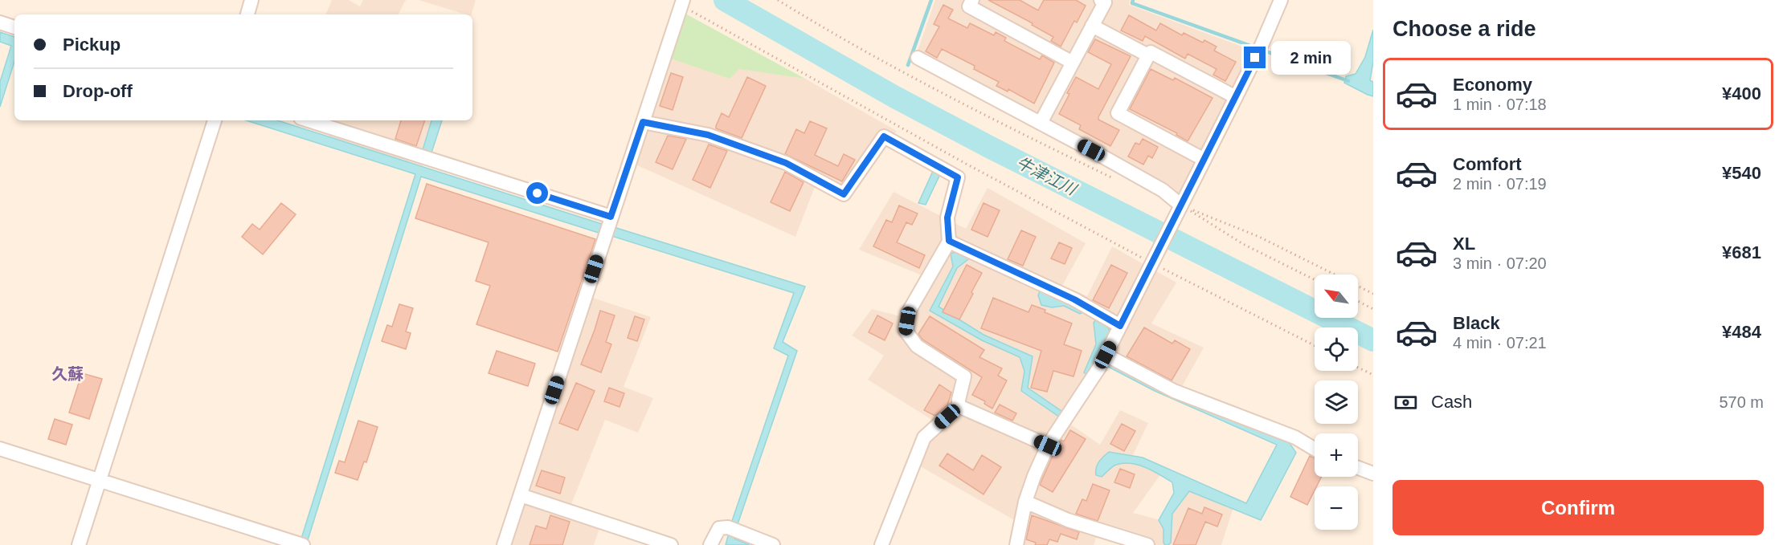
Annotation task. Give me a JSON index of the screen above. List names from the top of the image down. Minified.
{"districts":["久蘇"],"water":["牛津江川"],"north":"top left","page":{"heading":"Choose a ride","banner":["Pickup","Drop-off"],"bubble":"2 min","list":[{"name":"Economy","note":"1 min · 07:18","value":"¥400"},{"name":"Comfort","note":"2 min · 07:19","value":"¥540"},{"name":"XL","note":"3 min · 07:20","value":"¥681"},{"name":"Black","note":"4 min · 07:21","value":"¥484"}],"map_buttons":["+","−"],"pay":["Cash","570 m"],"buttons":"Confirm"}}
